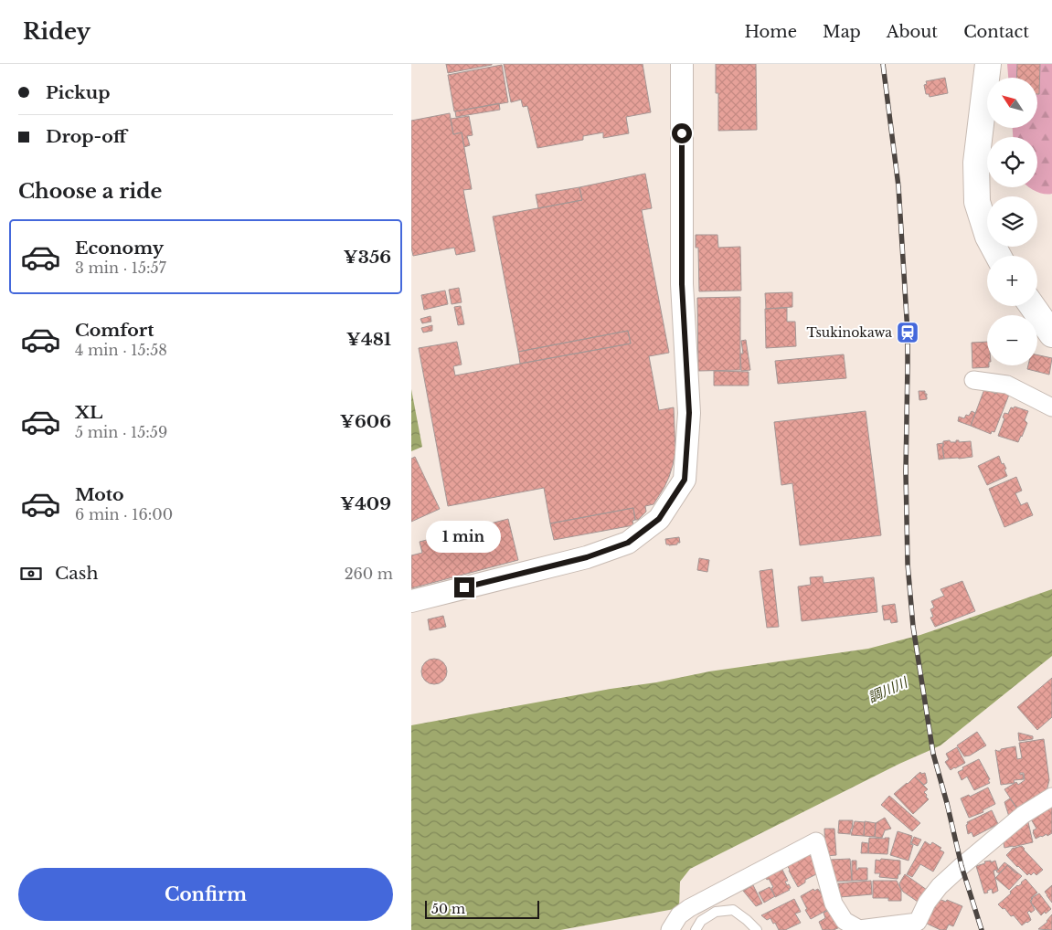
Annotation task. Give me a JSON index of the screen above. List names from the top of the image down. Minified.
{"water":["調川川"],"places":{"station":["Tsukinokawa"]},"scale_bar":"50 m","north":"top left","page":{"header":"Ridey","nav":["Home","Map","About","Contact"],"banner":["Pickup","Drop-off"],"map_buttons":["+","−"],"heading":"Choose a ride","list":[{"name":"Economy","note":"3 min · 15:57","value":"¥356"},{"name":"Comfort","note":"4 min · 15:58","value":"¥481"},{"name":"XL","note":"5 min · 15:59","value":"¥606"},{"name":"Moto","note":"6 min · 16:00","value":"¥409"}],"bubble":"1 min","pay":["Cash","260 m"],"buttons":"Confirm","scale":"50 m"}}
